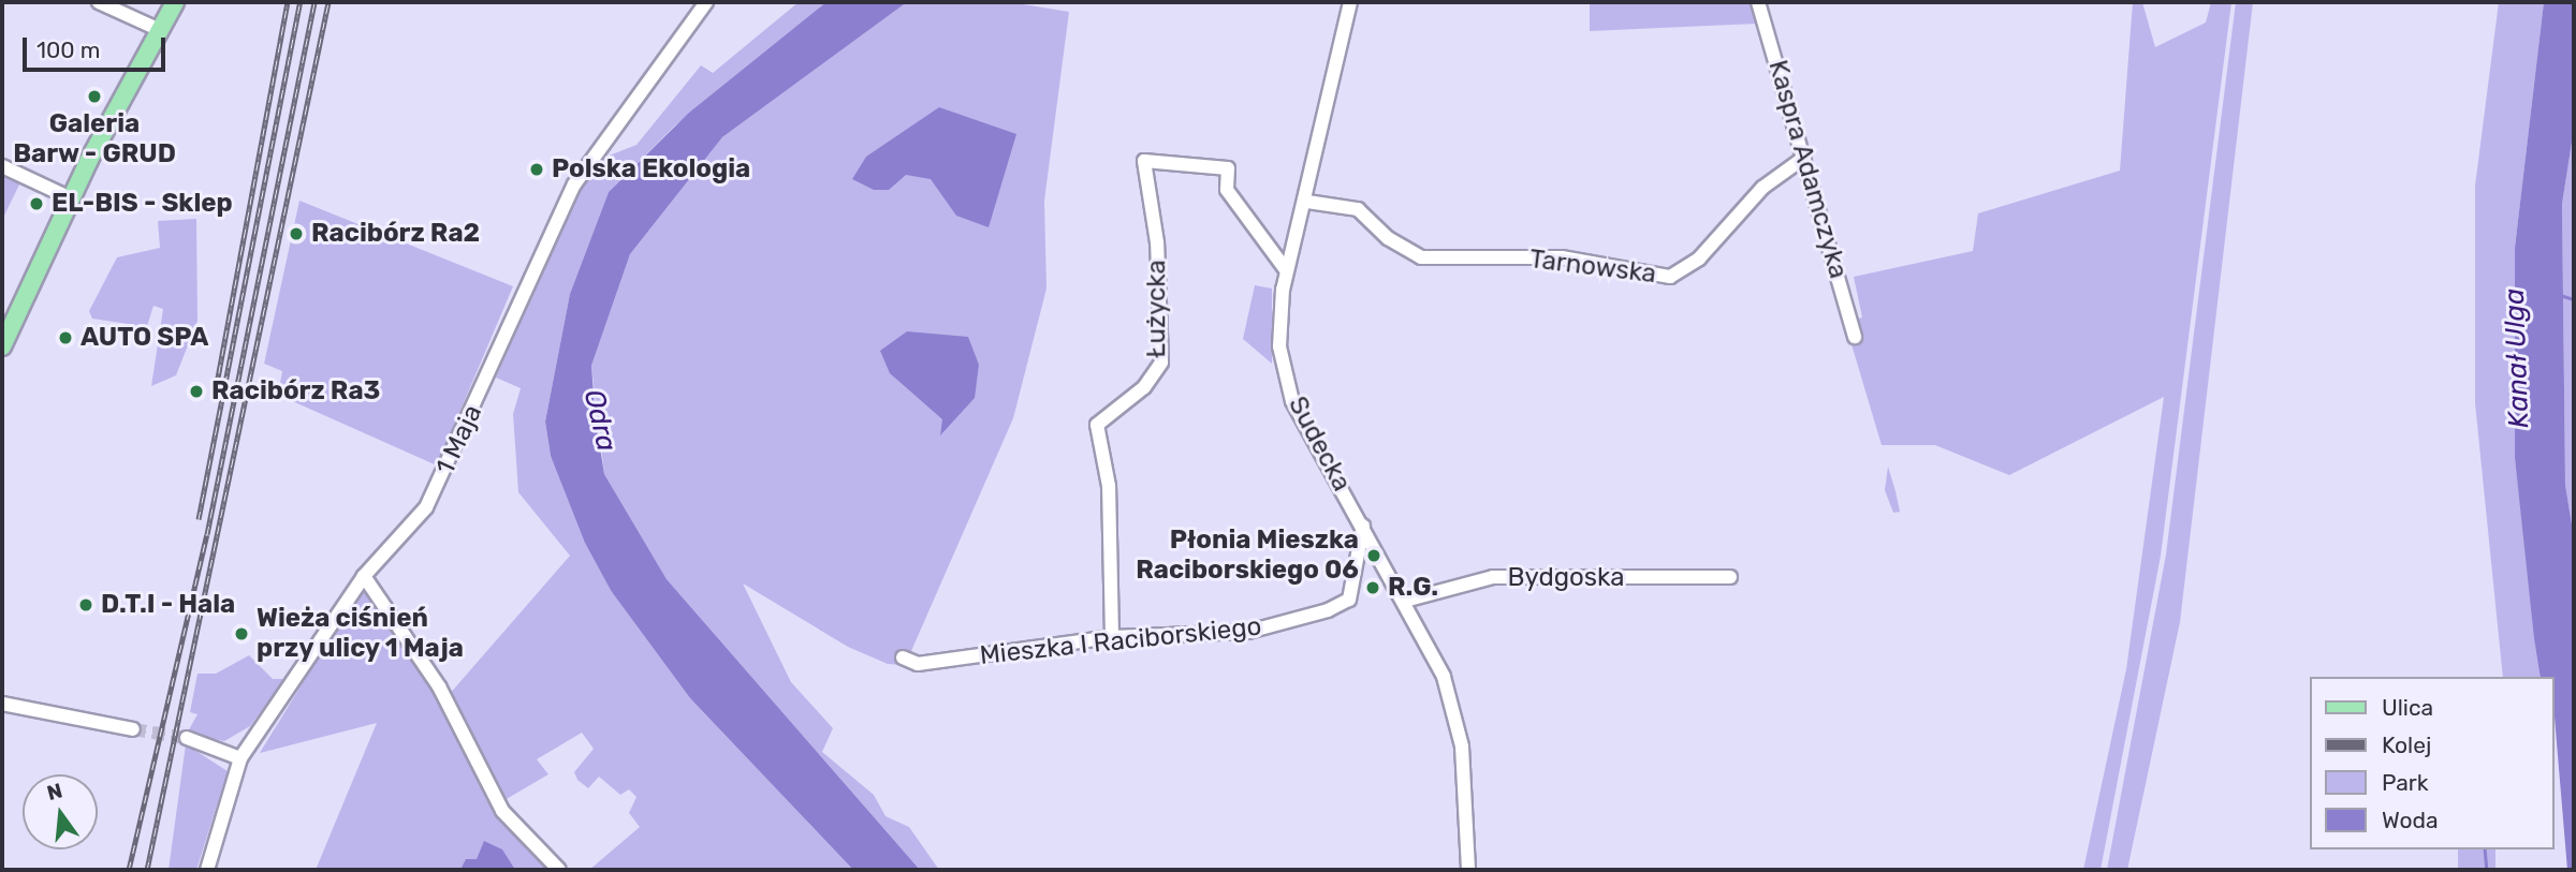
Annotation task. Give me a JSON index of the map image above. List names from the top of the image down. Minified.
{"streets":{"street":["Kaspra Adamczyka","Tarnowska","Łużycka","1 Maja","Sudecka","Bydgoska","Mieszka I Raciborskiego"]},"crossings":[["Kaspra Adamczyka","Tarnowska"],["Tarnowska","Sudecka"],["Łużycka","Sudecka"],["Łużycka","Mieszka I Raciborskiego"],["Sudecka","Bydgoska"],["Sudecka","Mieszka I Raciborskiego"]],"water":["Kanał Ulga","Odra"],"places":["Galeria Barw - GRUD","Polska Ekologia","EL-BIS - Sklep","Racibórz Ra2","AUTO SPA","Racibórz Ra3","Płonia Mieszka Raciborskiego 06","R.G.","D.T.I - Hala","Wieża ciśnień przy ulicy 1 Maja"],"legend":["Ulica","Kolej","Park","Woda"],"scale_bar":"100 m","north":"top"}
